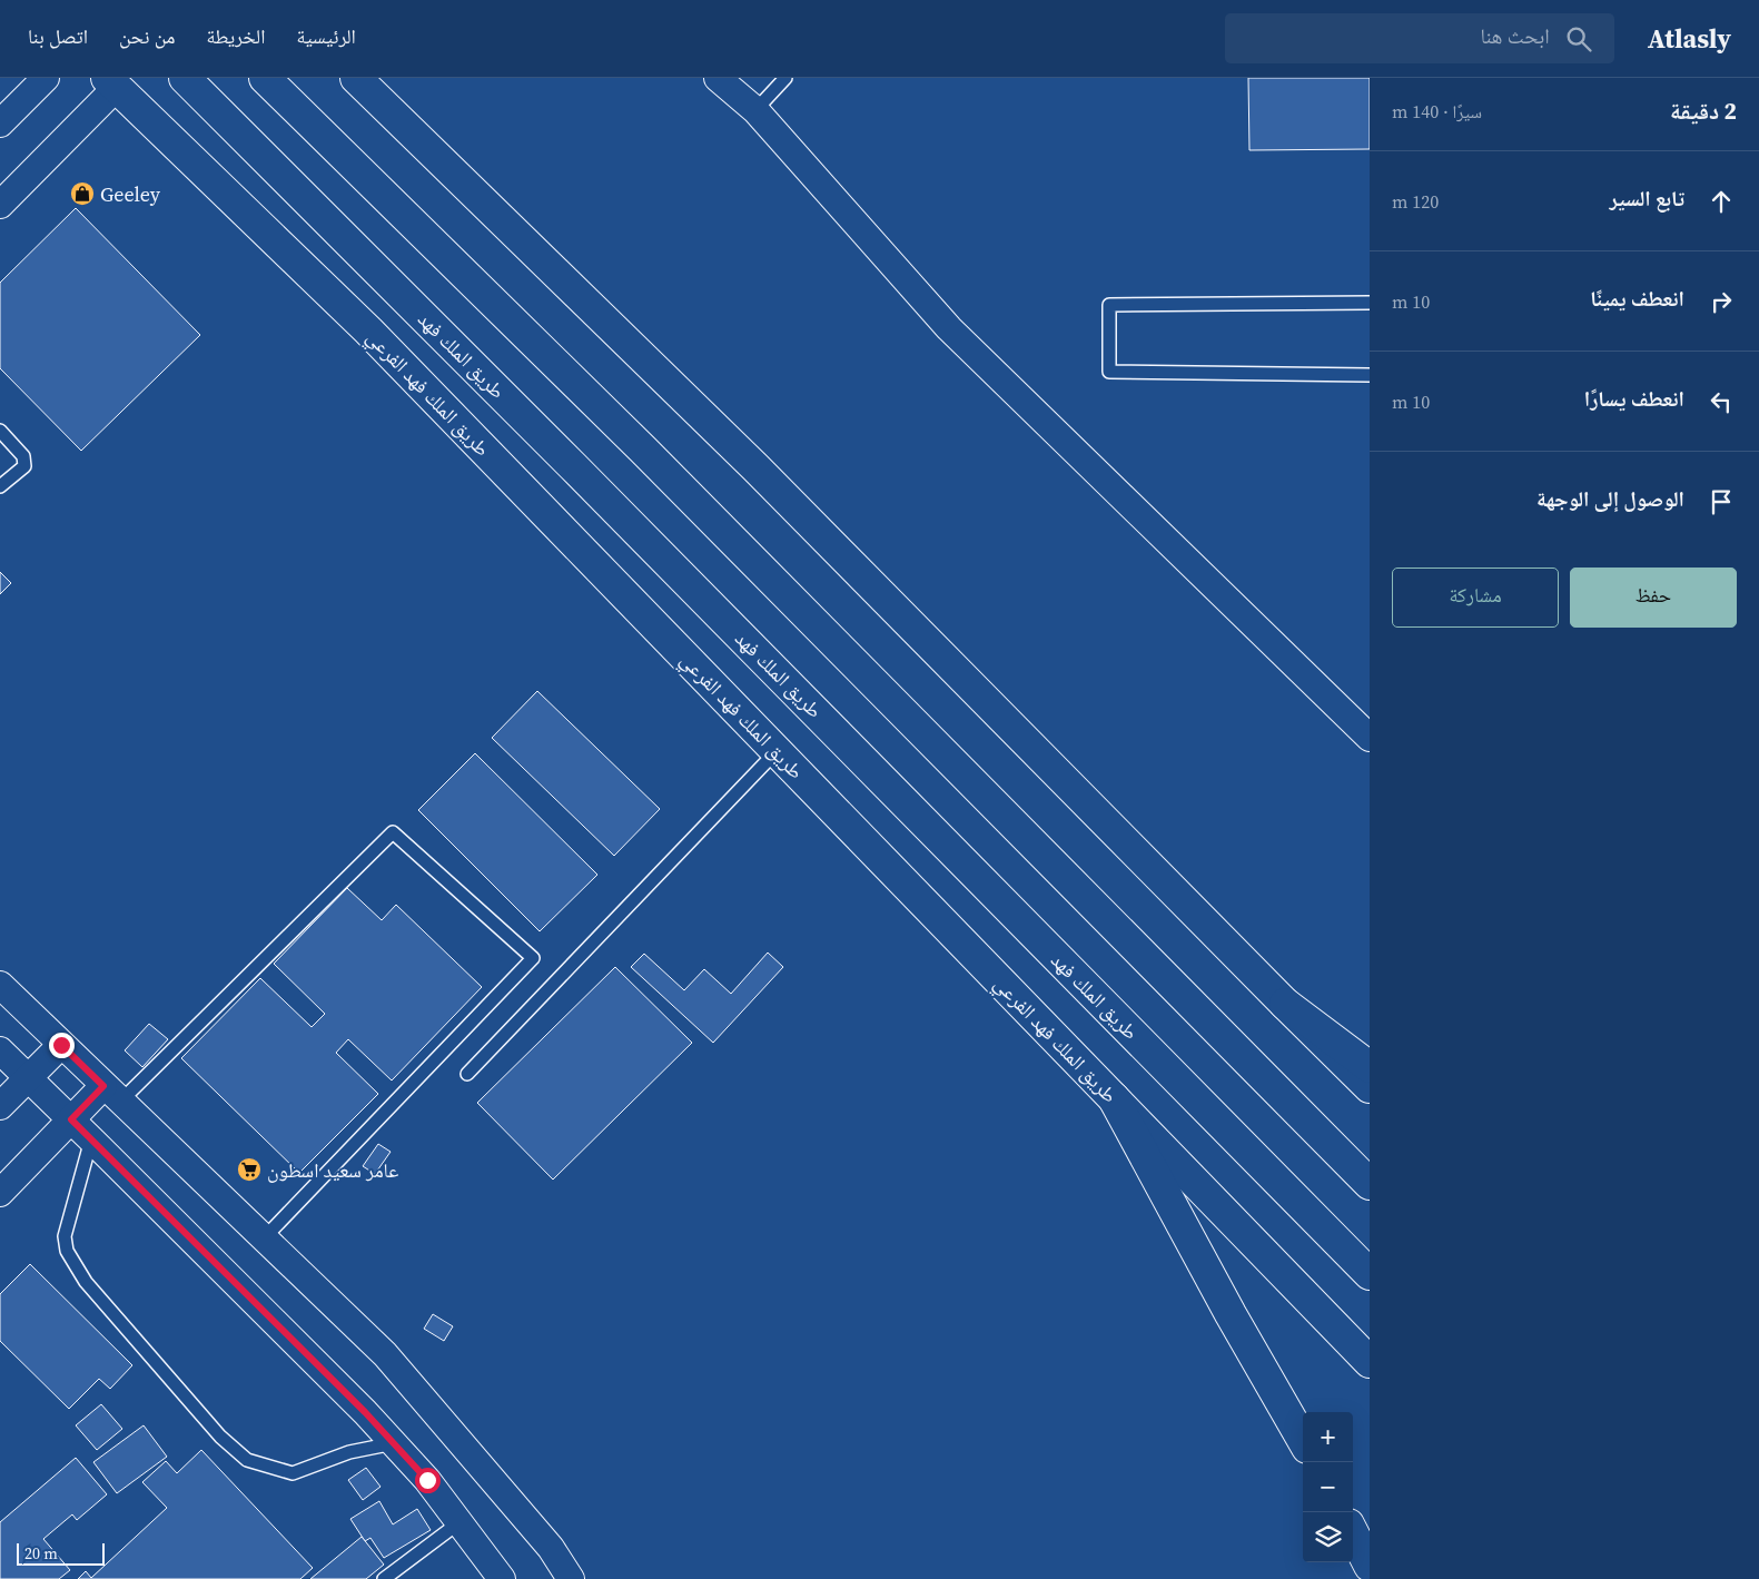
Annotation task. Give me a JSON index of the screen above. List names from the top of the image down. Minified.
{"streets":{"main road":["طريق الملك فهد","طريق الملك فهد الفرعي"]},"places":{"shop":["Geeley"],"supermarket":["عامر سعيد اسطون"]},"scale_bar":"20 m","page":{"header":"Atlasly","search":"ابحث هنا","nav":["الرئيسية","الخريطة","من نحن","اتصل بنا"],"heading":["2 دقيقة","سيرًا · 140 m"],"list":[["تابع السير","120 m"],["انعطف يمينًا","10 m"],["انعطف يسارًا","10 m"],"الوصول إلى الوجهة"],"buttons":["حفظ","مشاركة"],"map_buttons":["+","−"],"scale":"20 m"}}
